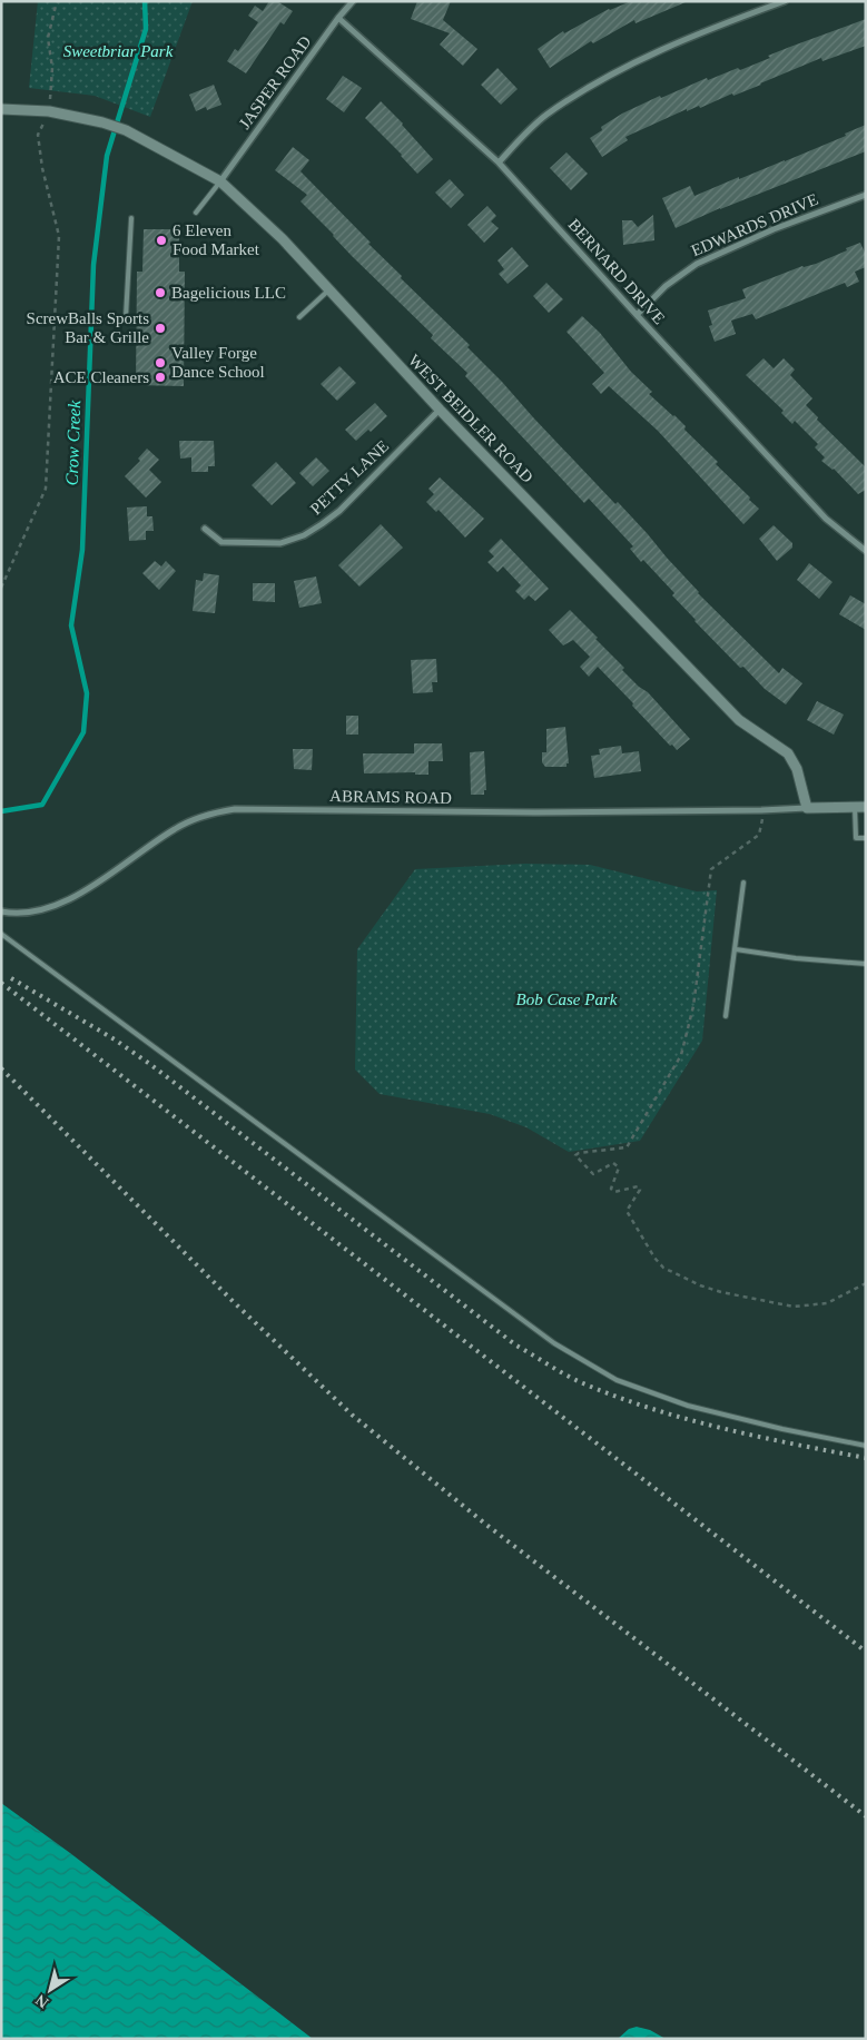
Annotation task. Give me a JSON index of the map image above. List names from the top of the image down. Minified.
{"streets":{"street":["JASPER ROAD","EDWARDS DRIVE","BERNARD DRIVE","WEST BEIDLER ROAD","PETTY LANE","ABRAMS ROAD"]},"crossings":[["JASPER ROAD","BERNARD DRIVE"],["JASPER ROAD","WEST BEIDLER ROAD"],["EDWARDS DRIVE","BERNARD DRIVE"],["WEST BEIDLER ROAD","PETTY LANE"],["WEST BEIDLER ROAD","ABRAMS ROAD"]],"water":["Crow Creek"],"parks":["Sweetbriar Park","Bob Case Park"],"places":["6 Eleven Food Market","Bagelicious LLC","ScrewBalls Sports Bar & Grille","Valley Forge Dance School","ACE Cleaners"],"north":"bottom left"}
